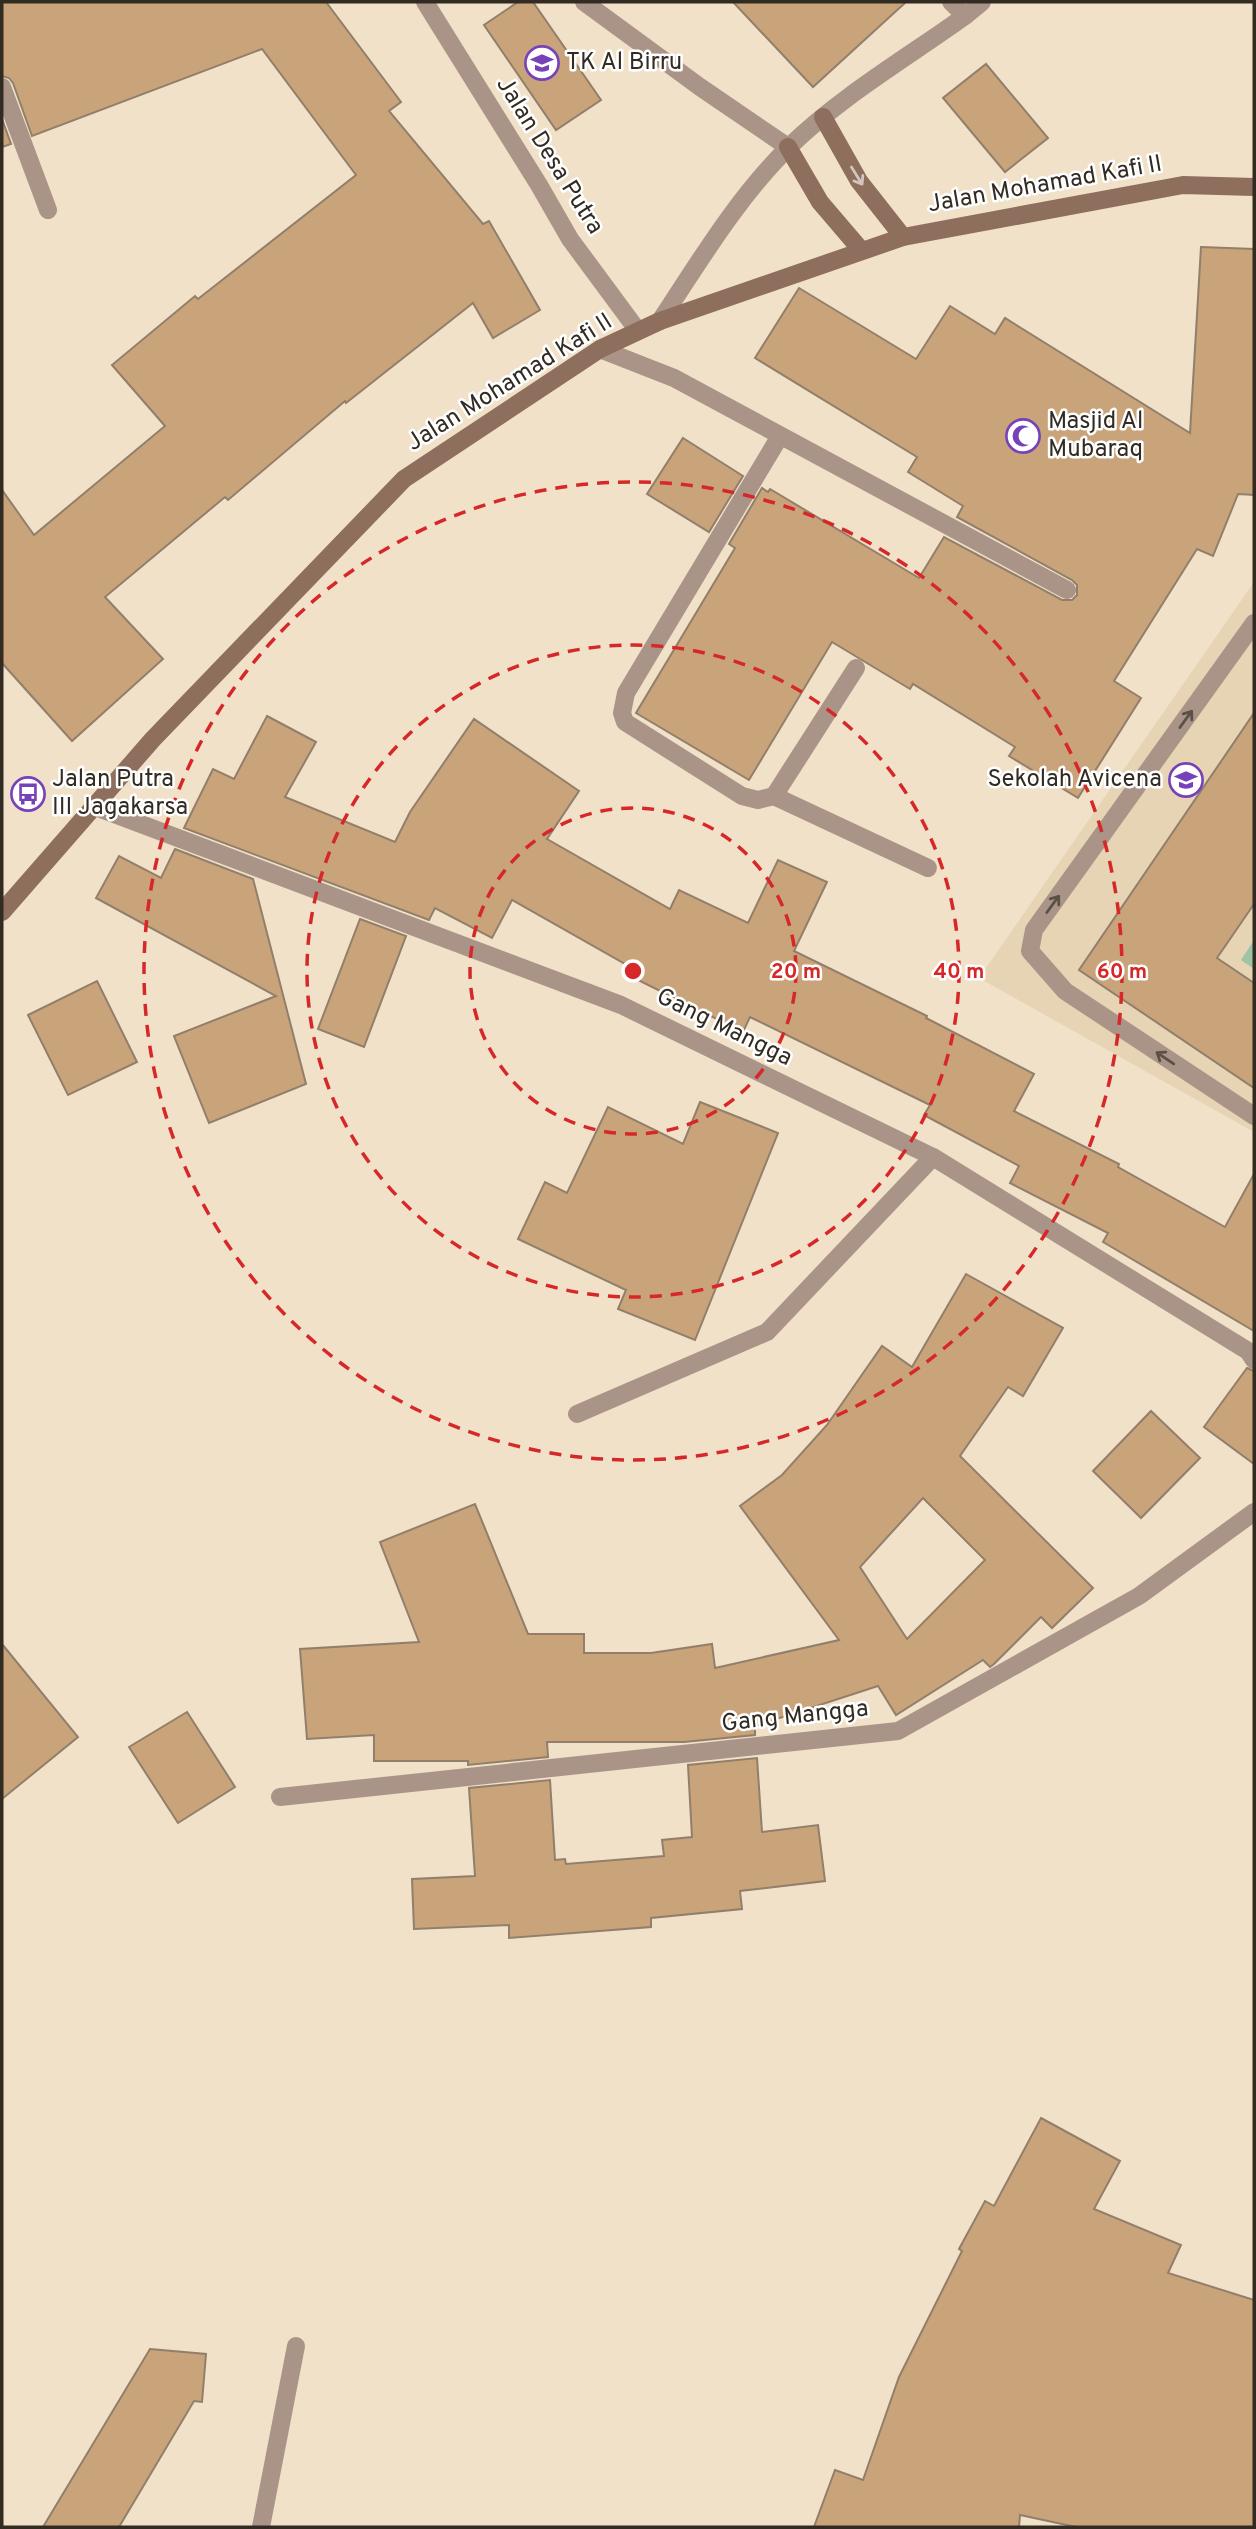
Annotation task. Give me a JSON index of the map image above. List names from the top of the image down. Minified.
{"streets":{"main road":["Jalan Mohamad Kafi II"],"street":["Jalan Desa Putra","Gang Mangga"]},"crossings":[["Jalan Desa Putra","Jalan Mohamad Kafi II"],["Jalan Mohamad Kafi II","Gang Mangga"]],"places":{"school or university":["TK Al Birru","Sekolah Avicena"],"mosque":["Masjid Al Mubaraq"],"bus stop":["Jalan Putra III Jagakarsa"]},"rings":["20 m","40 m","60 m"]}
